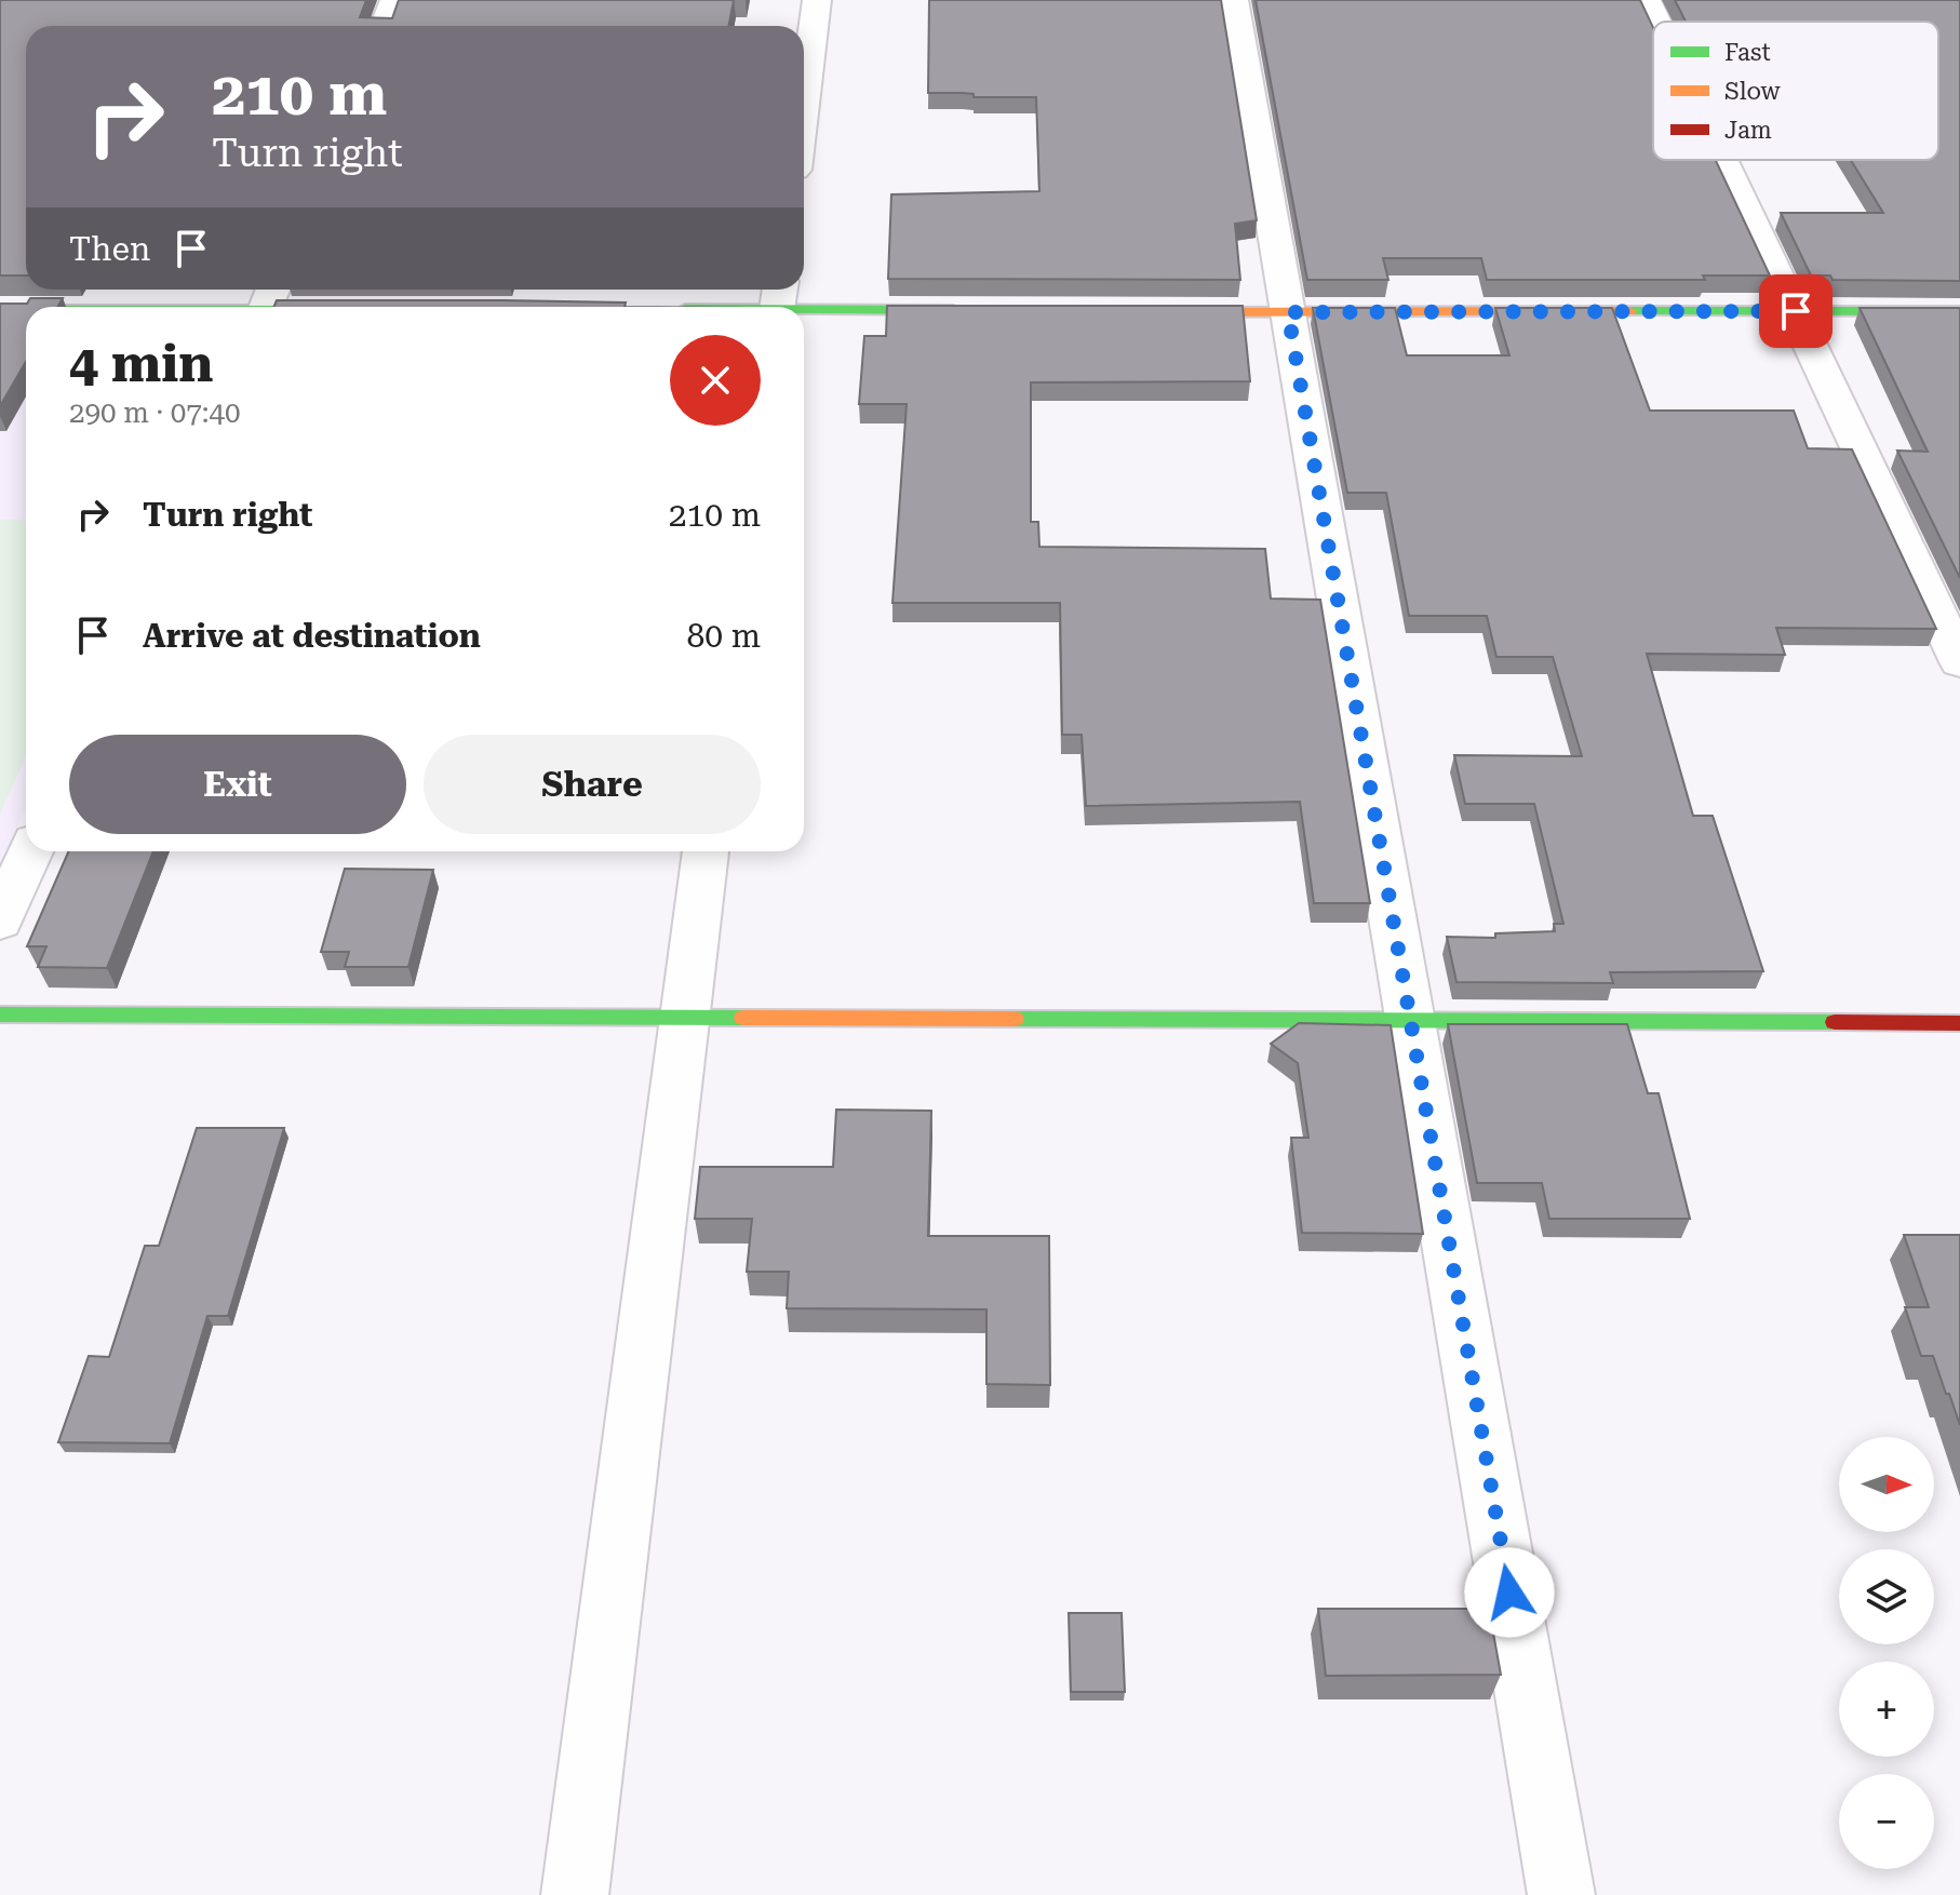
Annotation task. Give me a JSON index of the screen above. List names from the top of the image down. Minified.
{"legend":["Fast","Slow","Jam"],"north":"right","page":{"turn":["210 m","Turn right"],"then":"Then","heading":["4 min","290 m · 07:40"],"list":[{"name":"Turn right","value":"210 m"},{"name":"Arrive at destination","value":"80 m"}],"buttons":["Exit","Share"],"map_buttons":["+","−"]}}
